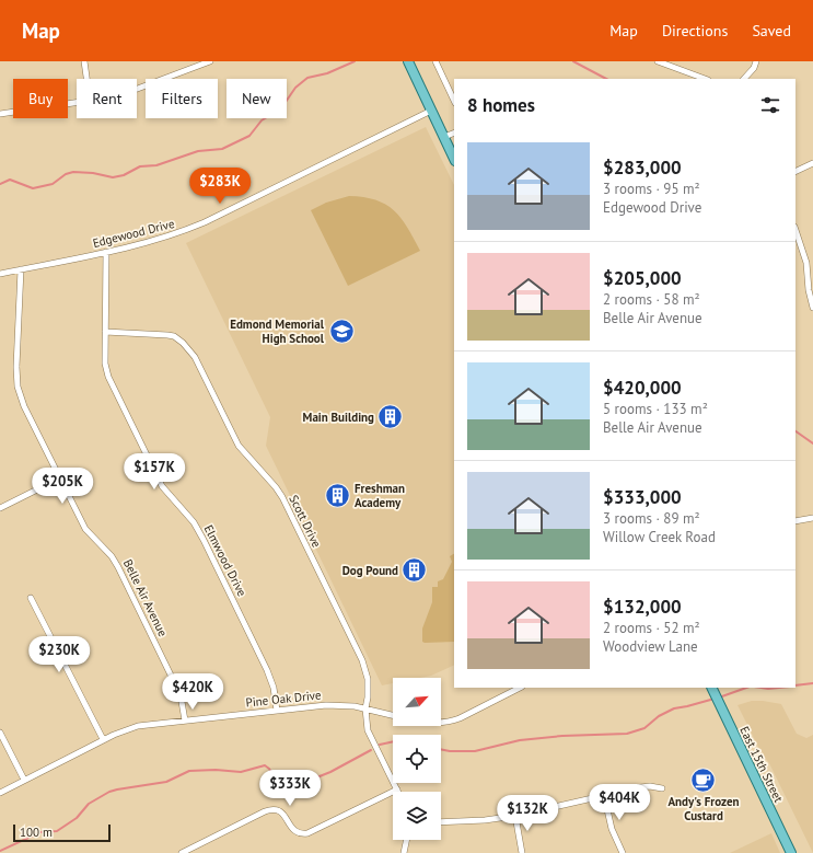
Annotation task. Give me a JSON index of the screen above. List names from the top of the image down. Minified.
{"streets":{"main road":["East 15th Street"],"street":["Edgewood Drive","Scott Drive","Elmwood Drive","Belle Air Avenue","Pine Oak Drive"]},"crossings":[["Edgewood Drive","Elmwood Drive"],["Edgewood Drive","Belle Air Avenue"],["Scott Drive","Elmwood Drive"],["Scott Drive","Pine Oak Drive"],["Elmwood Drive","Pine Oak Drive"],["Belle Air Avenue","Pine Oak Drive"]],"places":{"school or university":["Edmond Memorial High School"],"building":["Main Building","Freshman Academy","Dog Pound"],"cafe":["Andy's Frozen Custard"]},"scale_bar":"100 m","north":"top right","page":{"header":"Map","nav":["Map","Directions","Saved"],"chip":["Buy","Rent","Filters","New"],"heading":"8 homes","list":[{"name":"$283,000","note":"3 rooms · 95 m² · Edgewood Drive"},{"name":"$205,000","note":"2 rooms · 58 m² · Belle Air Avenue"},{"name":"$420,000","note":"5 rooms · 133 m² · Belle Air Avenue"},{"name":"$333,000","note":"3 rooms · 89 m² · Willow Creek Road"},{"name":"$132,000","note":"2 rooms · 52 m² · Woodview Lane"}],"price":["$283K","$157K","$205K","$230K","$420K","$333K","$404K","$132K"],"scale":"100 m"}}
